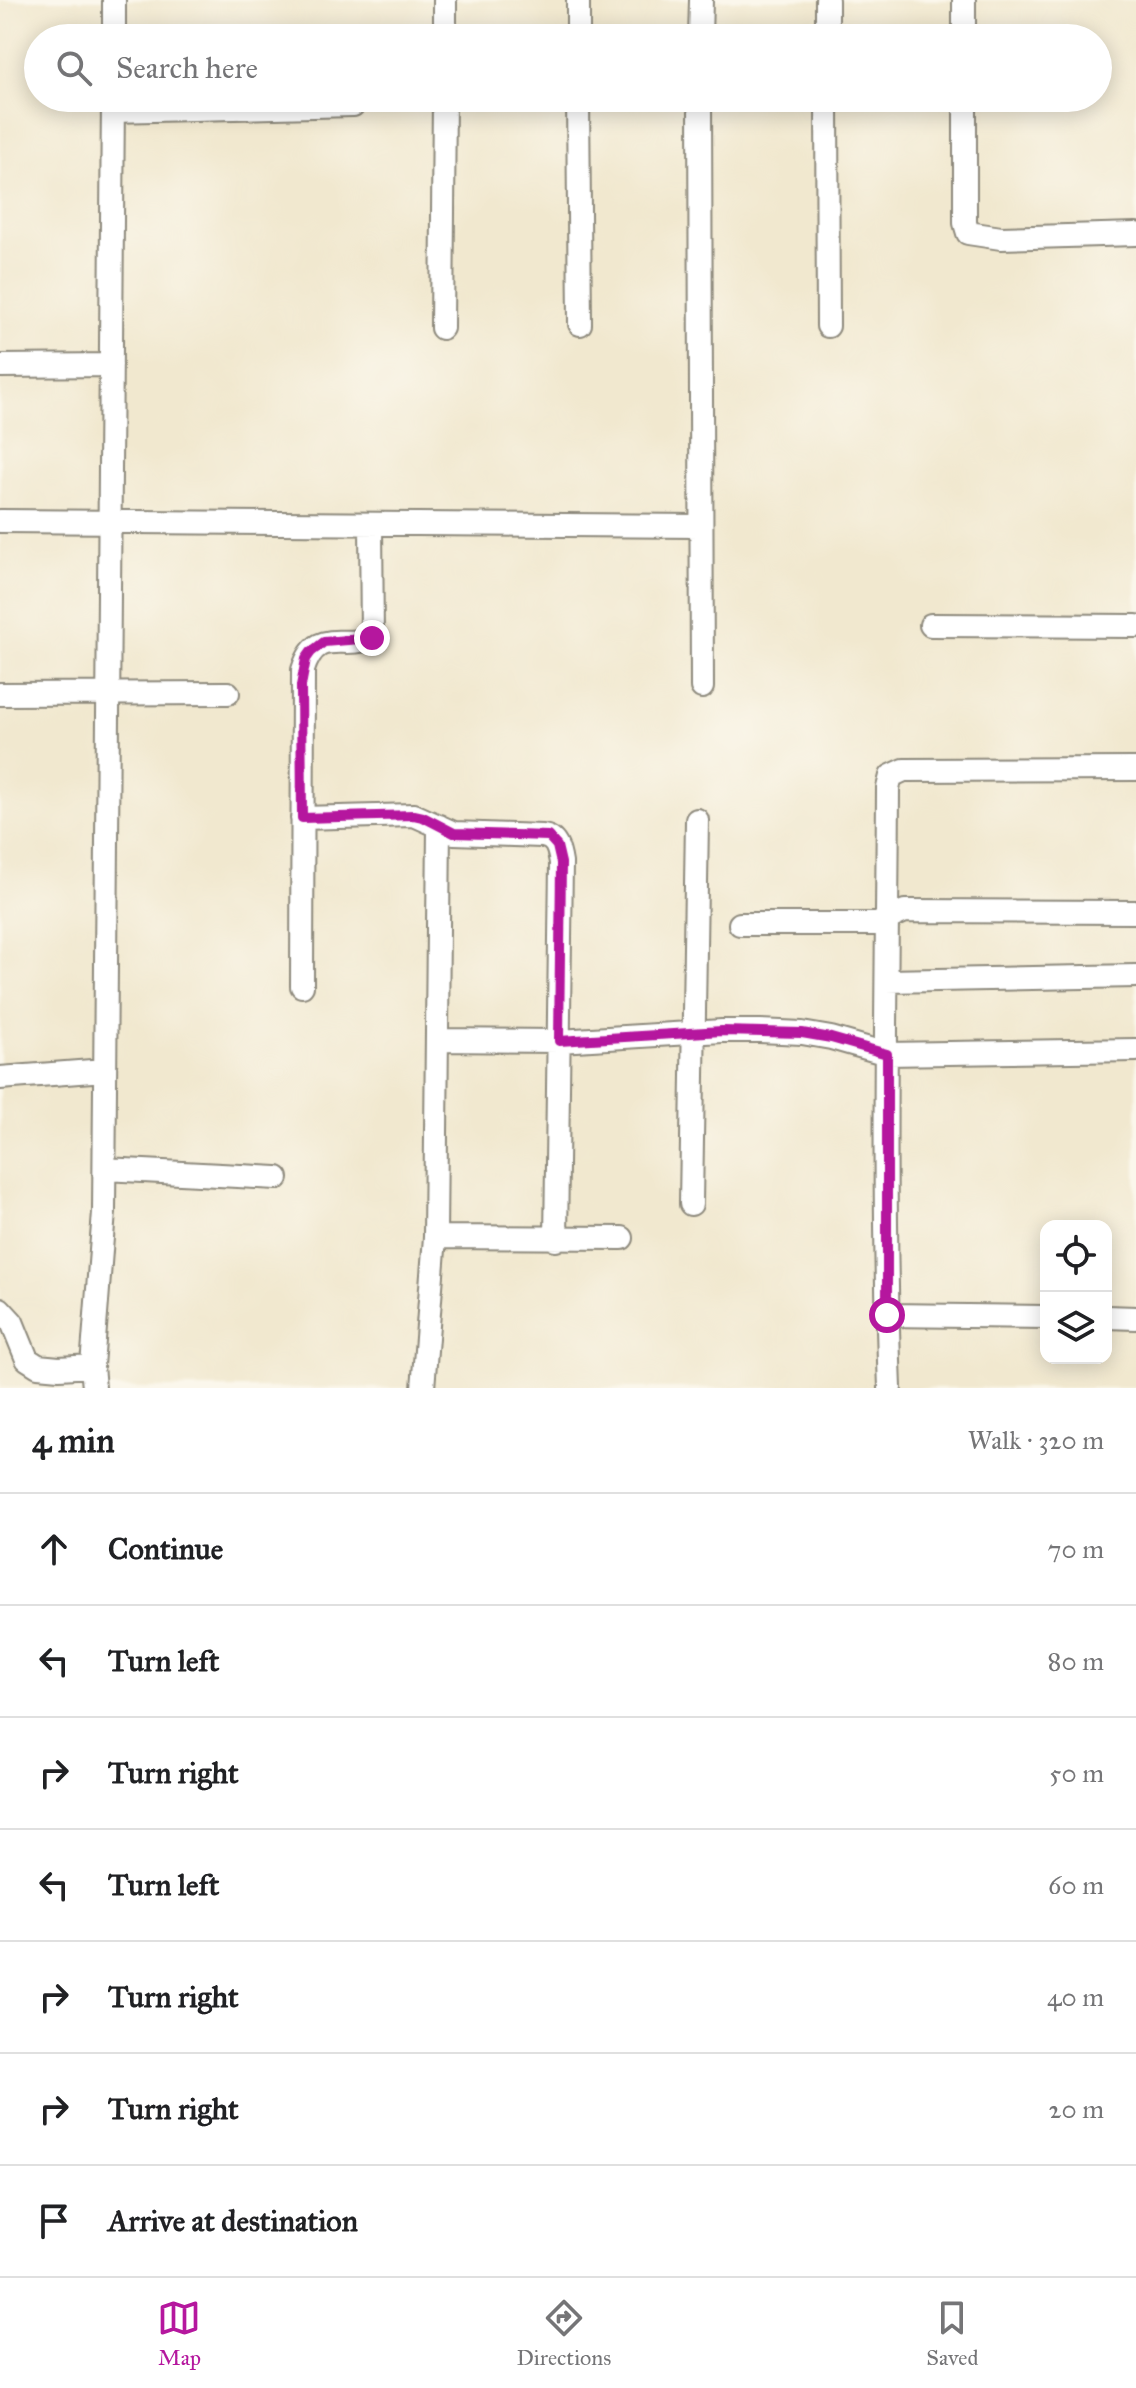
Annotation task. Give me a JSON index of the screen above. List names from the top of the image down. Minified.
{"page":{"search":"Search here","heading":["4 min","Walk · 320 m"],"list":[["Continue","70 m"],["Turn left","80 m"],["Turn right","50 m"],["Turn left","60 m"],["Turn right","40 m"],["Turn right","20 m"],"Arrive at destination"],"nav":["Map","Directions","Saved"]}}
